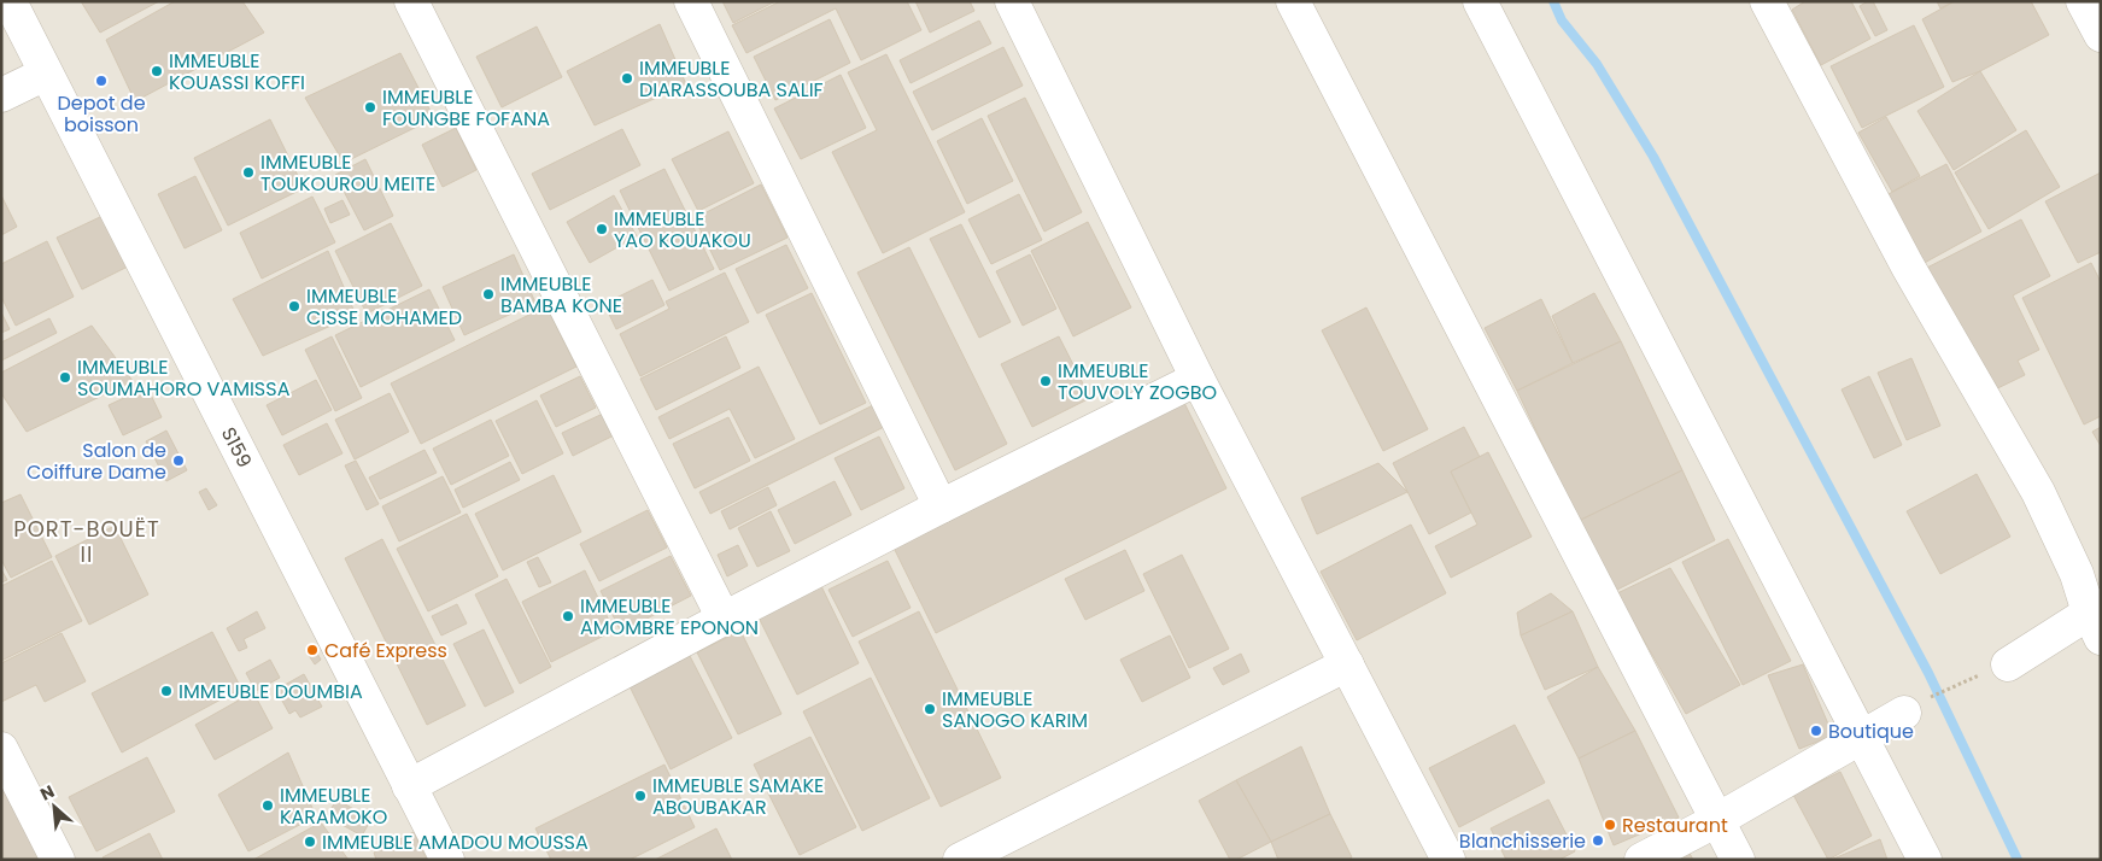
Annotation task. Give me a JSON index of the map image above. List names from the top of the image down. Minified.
{"streets":{"street":["S159"]},"districts":["PORT-BOUËT II"],"places":["IMMEUBLE KOUASSI KOFFI","IMMEUBLE DIARASSOUBA SALIF","Depot de boisson","IMMEUBLE FOUNGBE FOFANA","IMMEUBLE TOUKOUROU MEITE","IMMEUBLE YAO KOUAKOU","IMMEUBLE BAMBA KONE","IMMEUBLE CISSE MOHAMED","IMMEUBLE SOUMAHORO VAMISSA","IMMEUBLE TOUVOLY ZOGBO","Salon de Coiffure Dame","IMMEUBLE AMOMBRE EPONON","Café Express","IMMEUBLE DOUMBIA","IMMEUBLE SANOGO KARIM","Boutique","IMMEUBLE SAMAKE ABOUBAKAR","IMMEUBLE KARAMOKO","Restaurant","Blanchisserie","IMMEUBLE AMADOU MOUSSA"],"north":"top left"}
